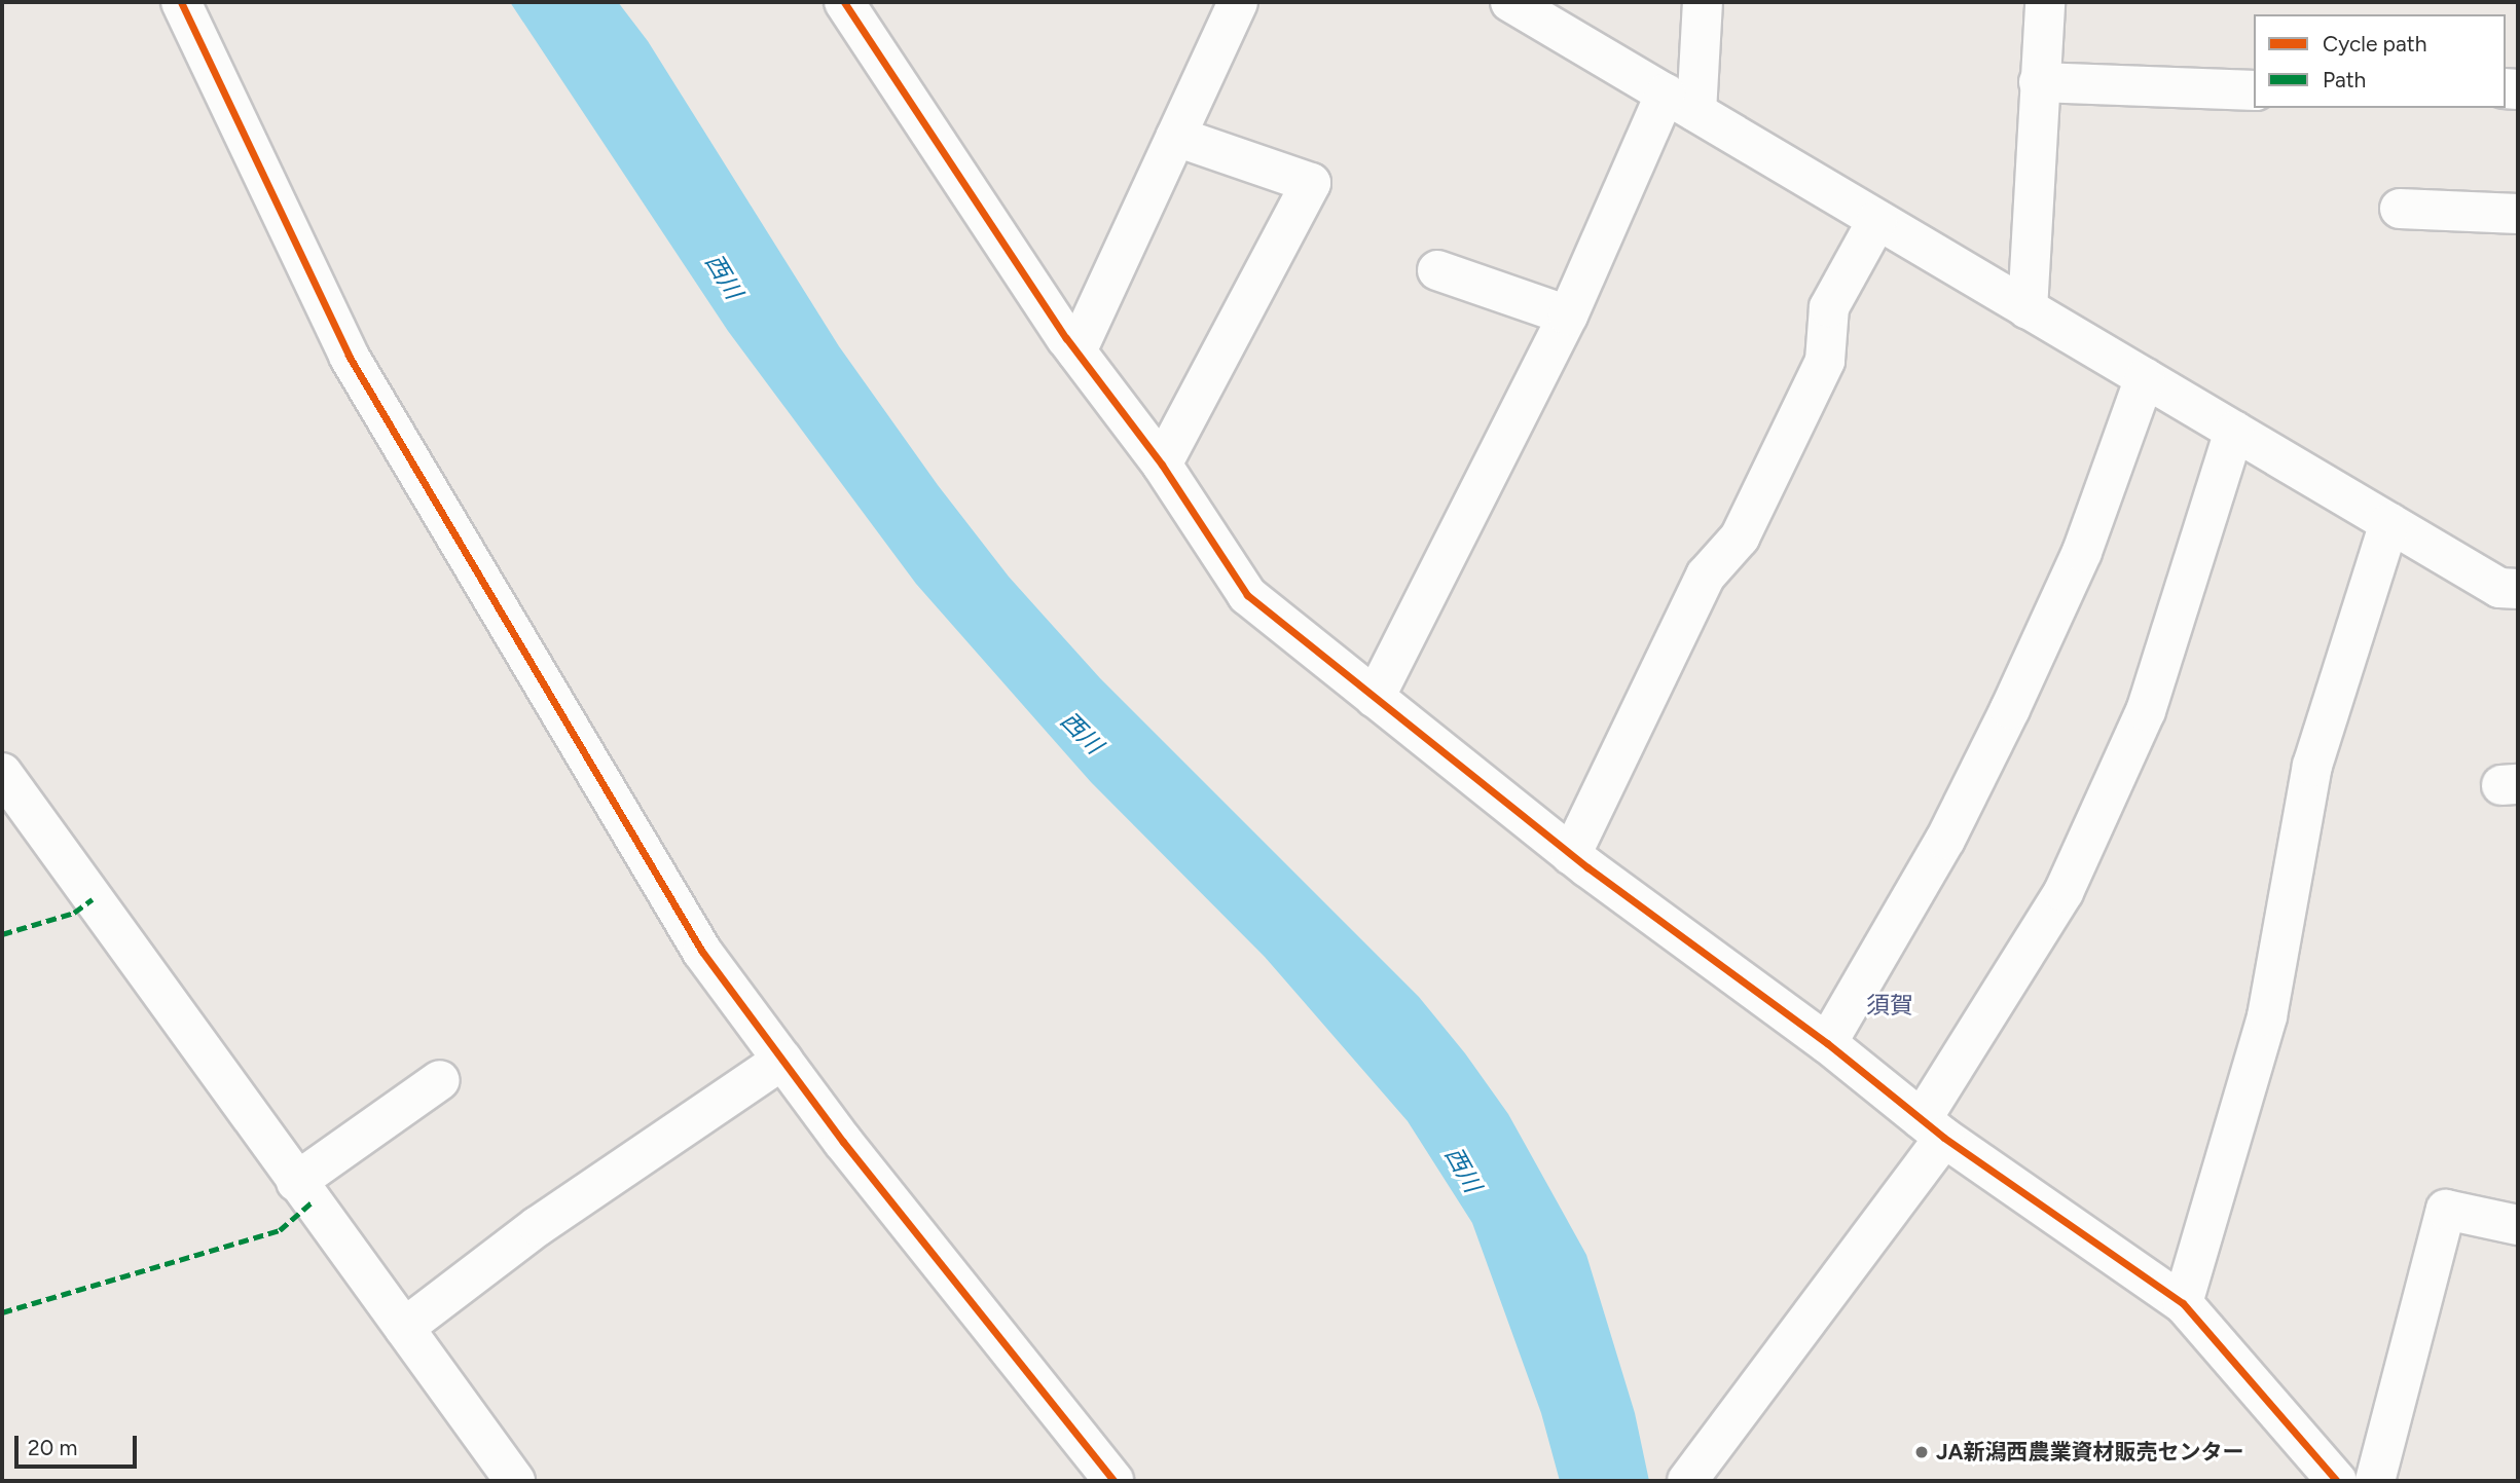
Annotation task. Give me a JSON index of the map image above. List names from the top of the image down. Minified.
{"districts":["須賀"],"water":["西川"],"places":["JA新潟西農業資材販売センター"],"legend":["Cycle path","Path"],"scale_bar":"20 m"}
